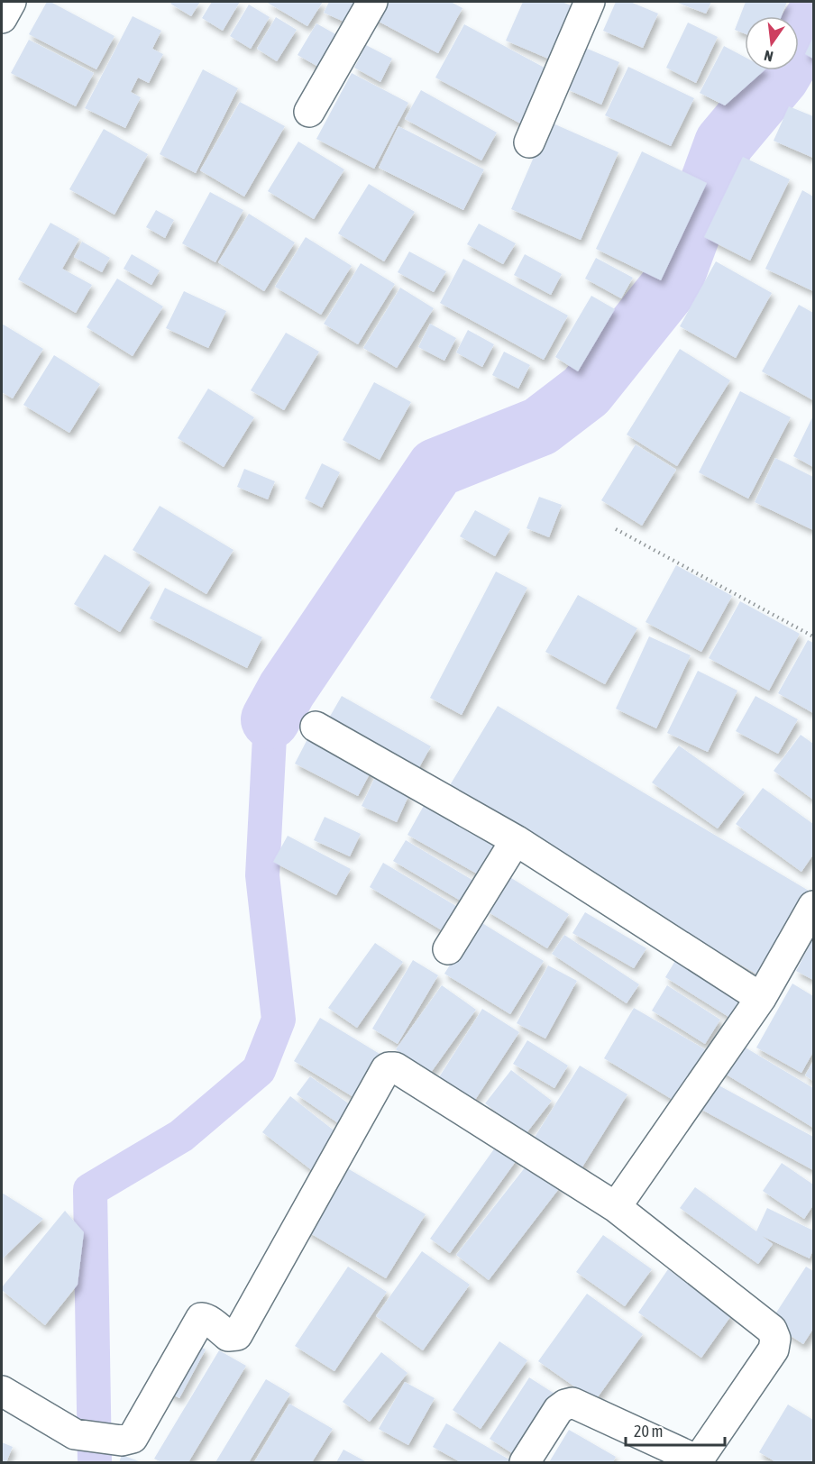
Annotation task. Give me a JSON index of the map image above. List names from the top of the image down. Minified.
{"scale_bar":"20 m","north":"bottom"}
